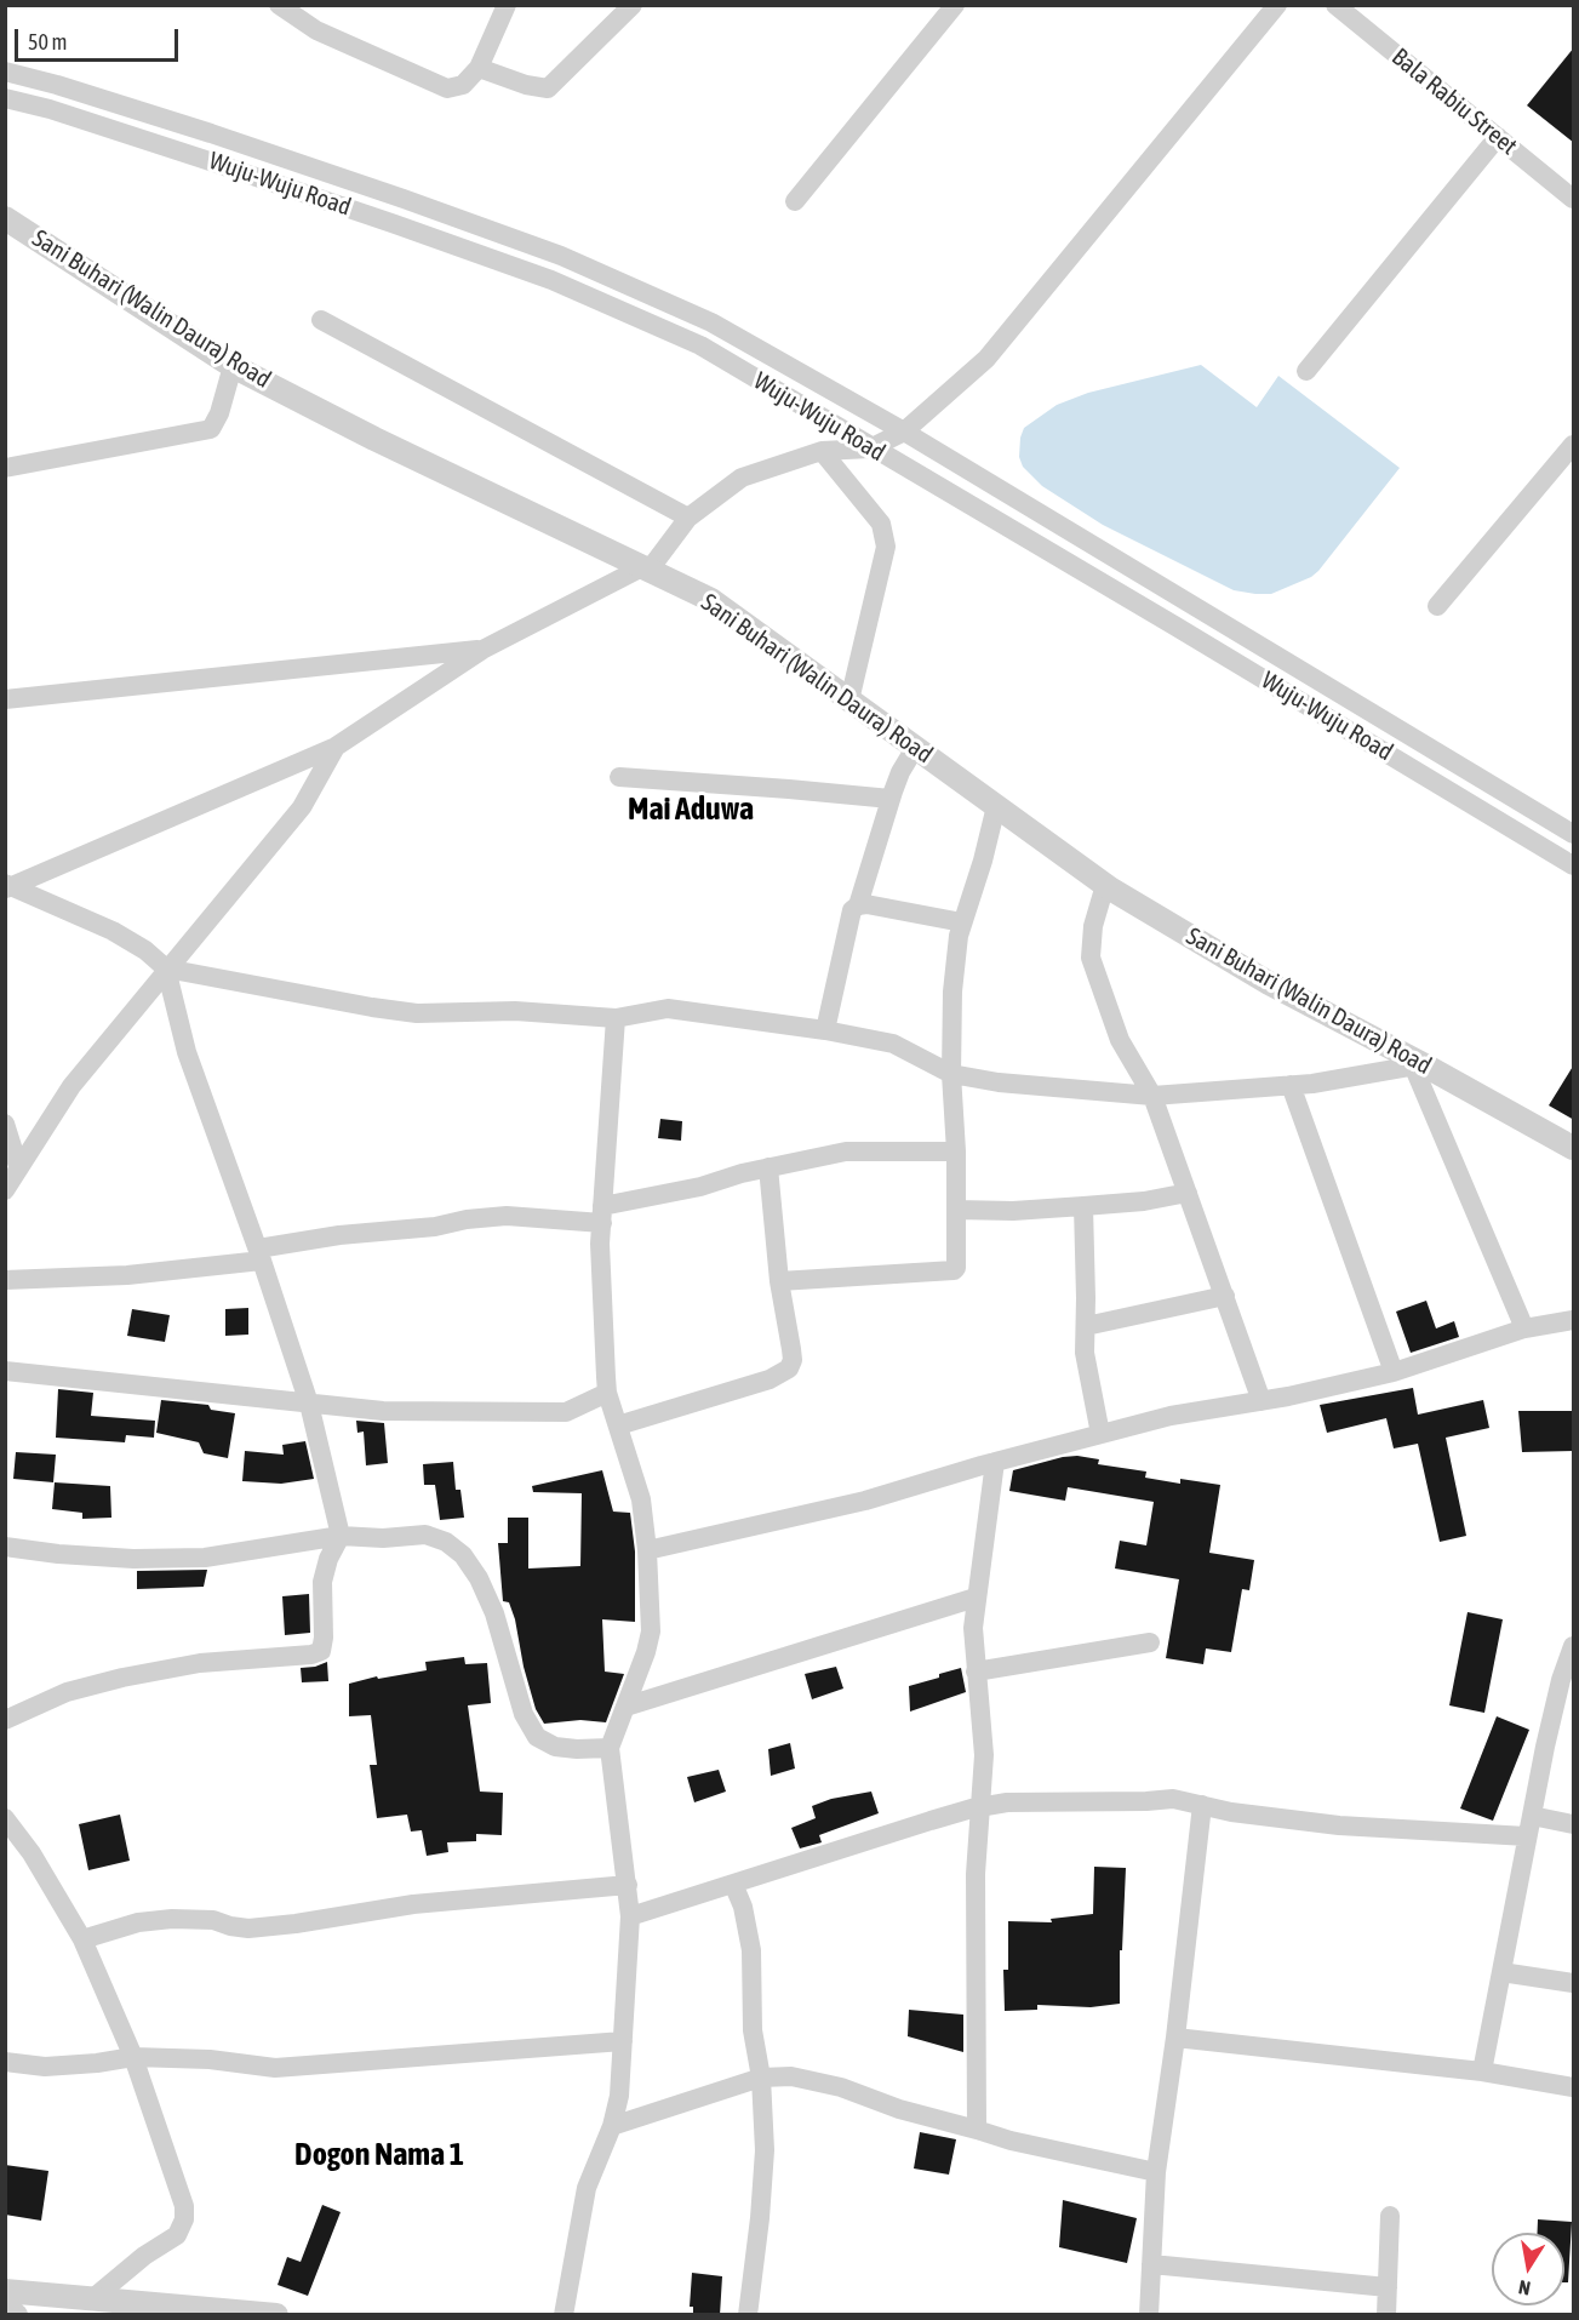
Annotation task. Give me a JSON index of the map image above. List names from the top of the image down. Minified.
{"streets":{"street":["Bala Rabiu Street","Wuju-Wuju Road","Sani Buhari (Walin Daura) Road"]},"districts":["Mai Aduwa","Dogon Nama 1"],"scale_bar":"50 m","north":"bottom"}
